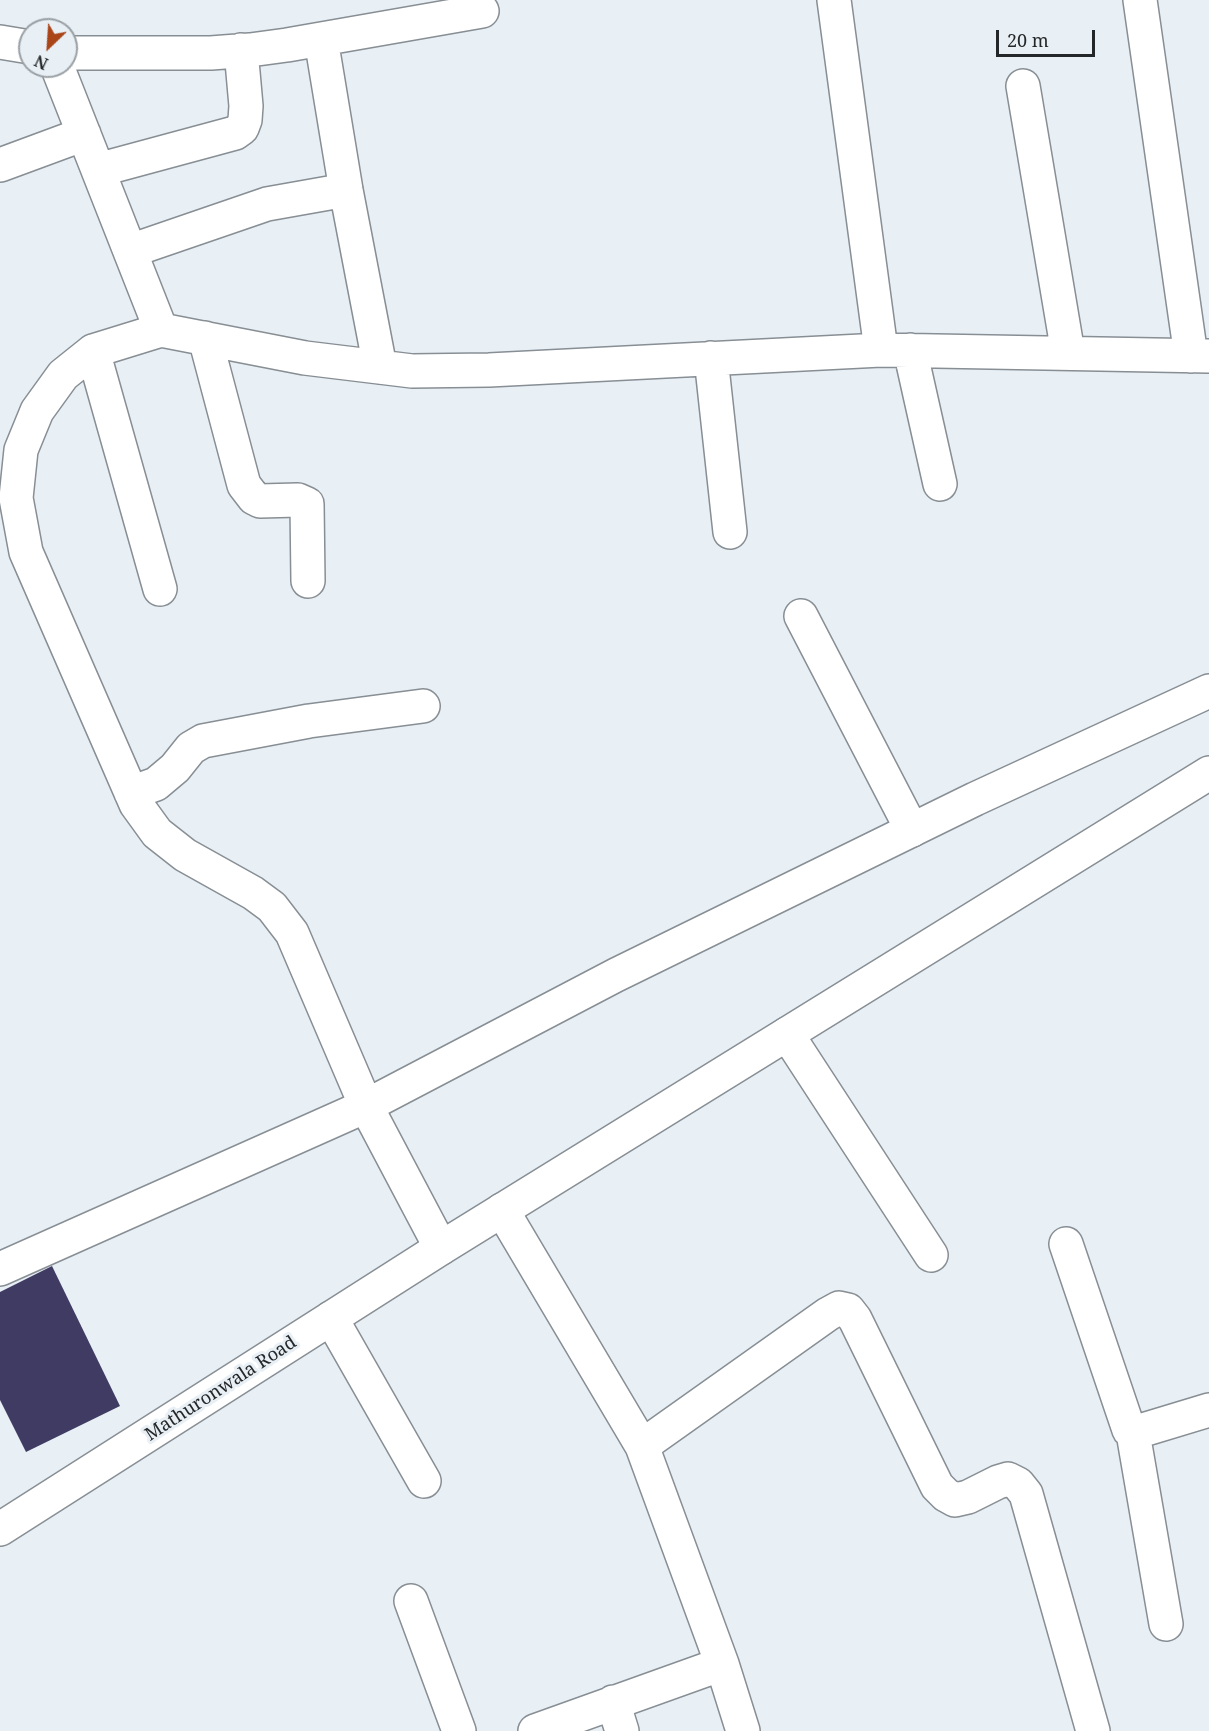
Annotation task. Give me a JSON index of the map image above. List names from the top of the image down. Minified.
{"streets":{"street":["Mathuronwala Road"]},"scale_bar":"20 m","north":"bottom left"}
